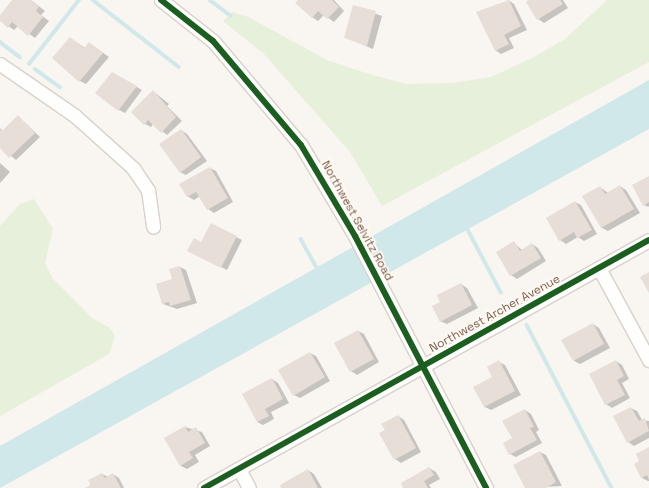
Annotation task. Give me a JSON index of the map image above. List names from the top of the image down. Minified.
{"streets":{"street":["Northwest Selvitz Road","Northwest Archer Avenue"]},"crossings":[["Northwest Selvitz Road","Northwest Archer Avenue"]]}
